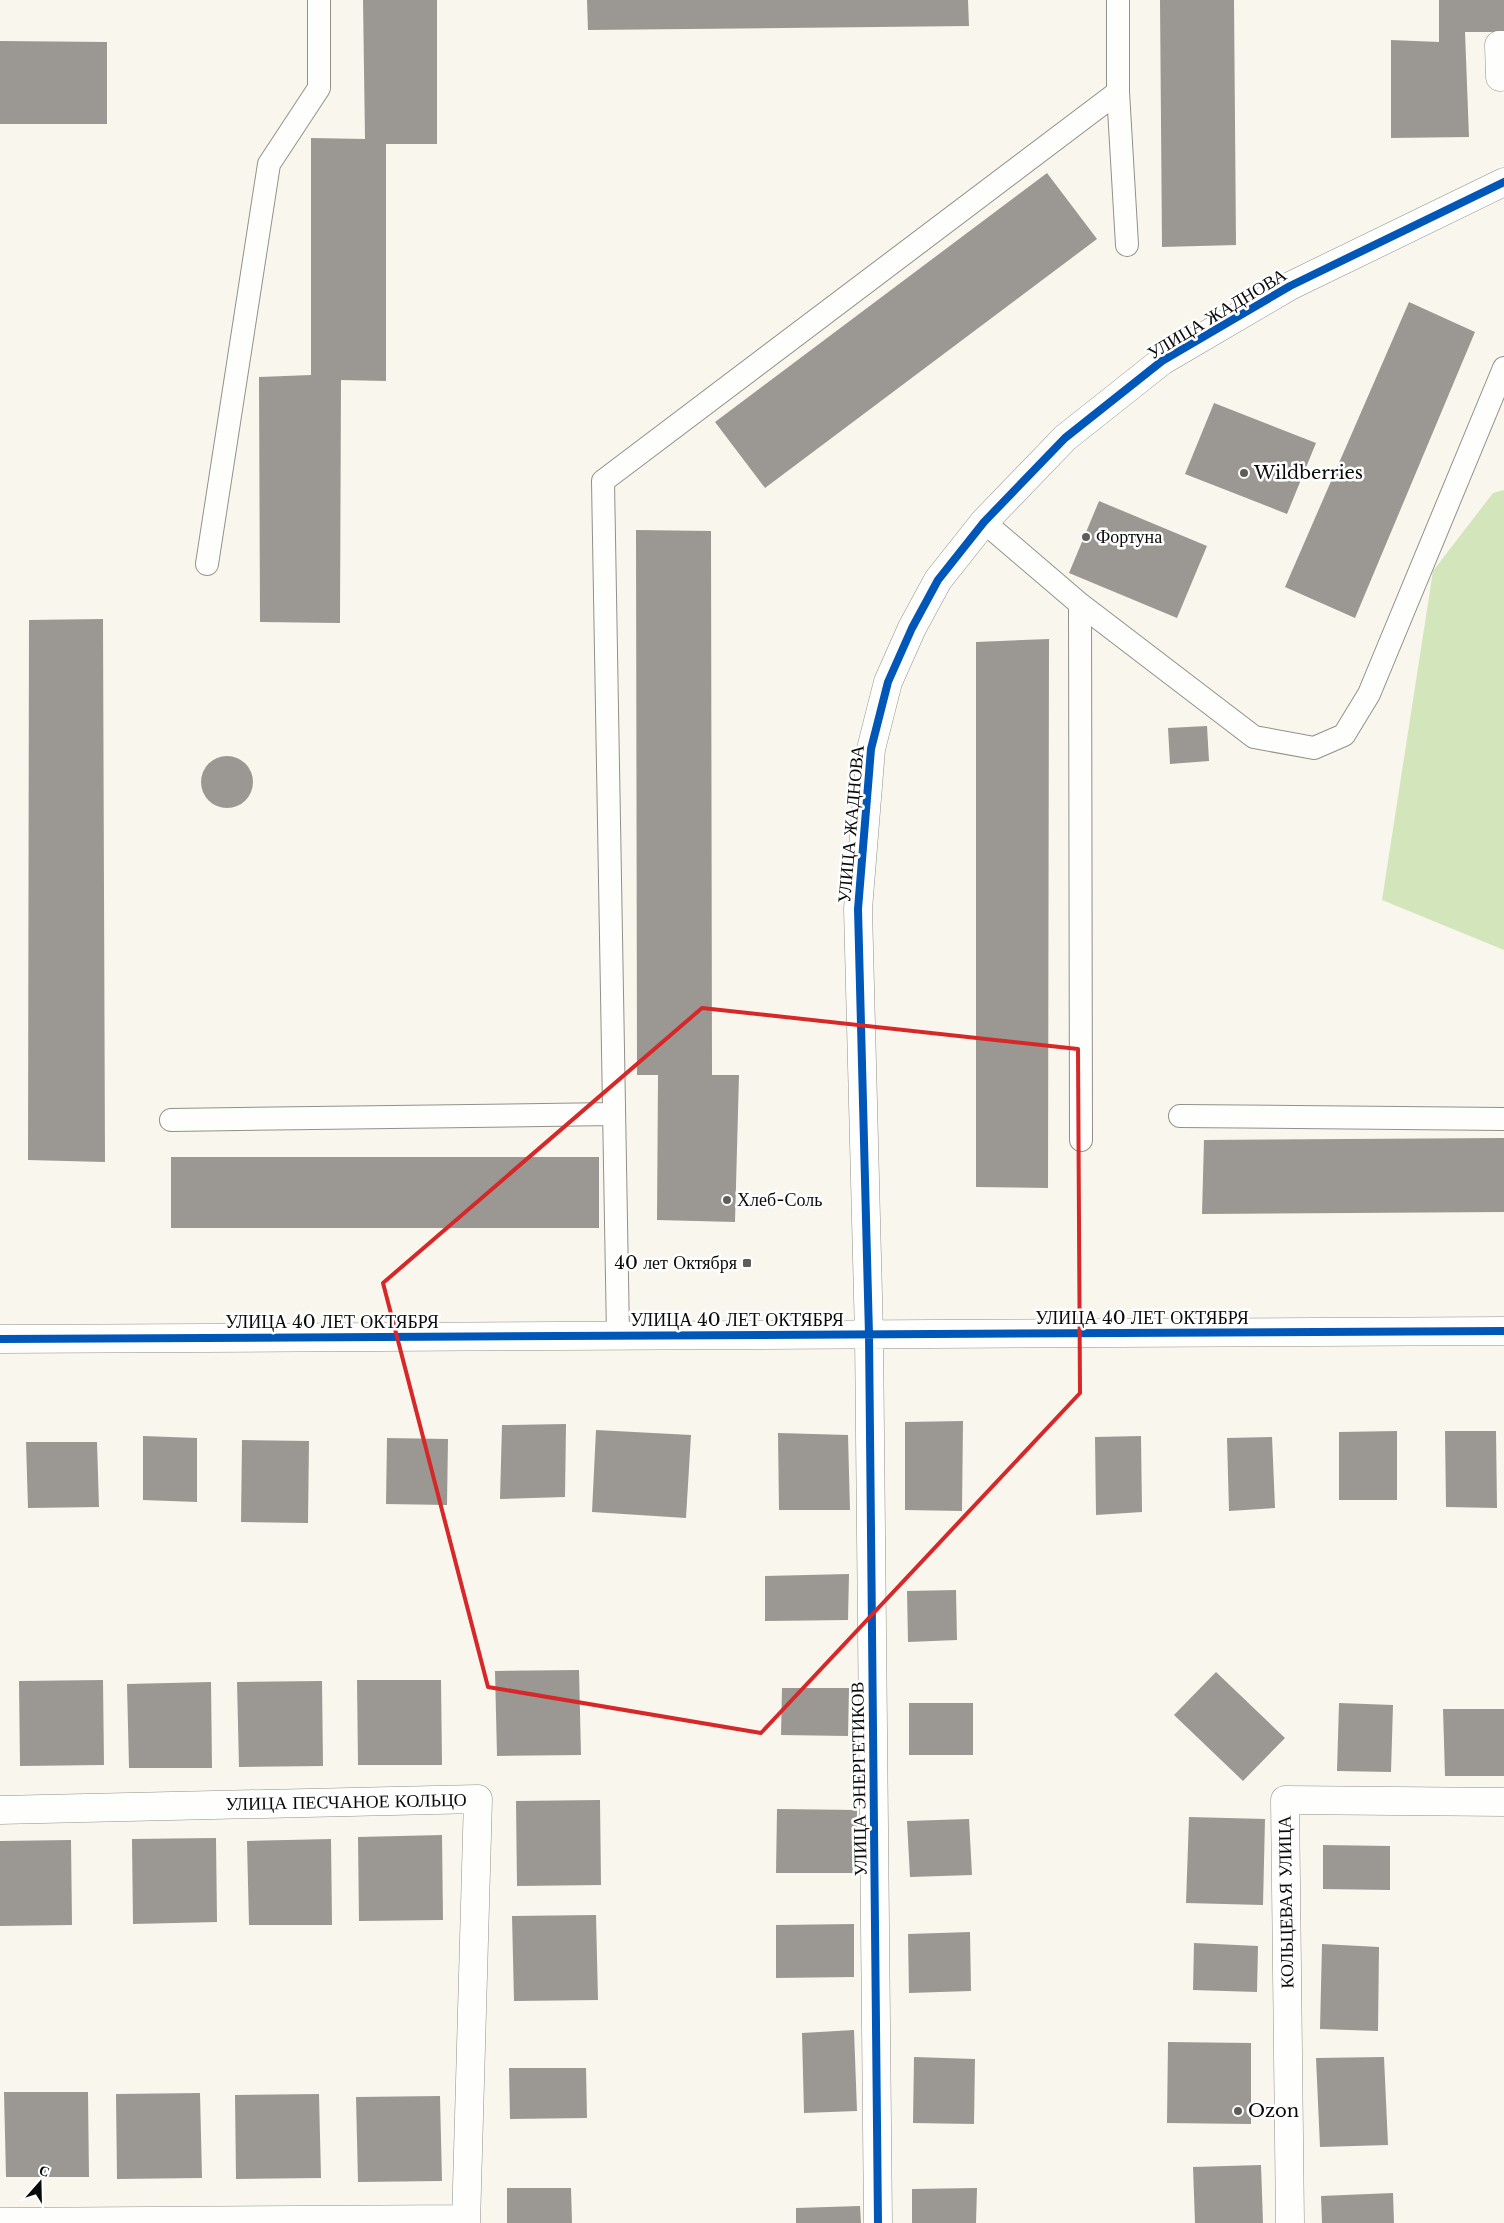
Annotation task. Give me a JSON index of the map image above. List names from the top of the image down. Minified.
{"streets":{"street":["УЛИЦА ЖАДНОВА","УЛИЦА 40 ЛЕТ ОКТЯБРЯ","УЛИЦА ЭНЕРГЕТИКОВ","УЛИЦА ПЕСЧАНОЕ КОЛЬЦО","КОЛЬЦЕВАЯ УЛИЦА"]},"crossings":[["УЛИЦА ЖАДНОВА","УЛИЦА 40 ЛЕТ ОКТЯБРЯ"],["УЛИЦА ЖАДНОВА","УЛИЦА ЭНЕРГЕТИКОВ"],["УЛИЦА 40 ЛЕТ ОКТЯБРЯ","УЛИЦА ЭНЕРГЕТИКОВ"]],"places":{"other":["Wildberries","Фортуна","Хлеб-Соль","Ozon"],"transit":["40 лет Октября"]},"north":"top"}
